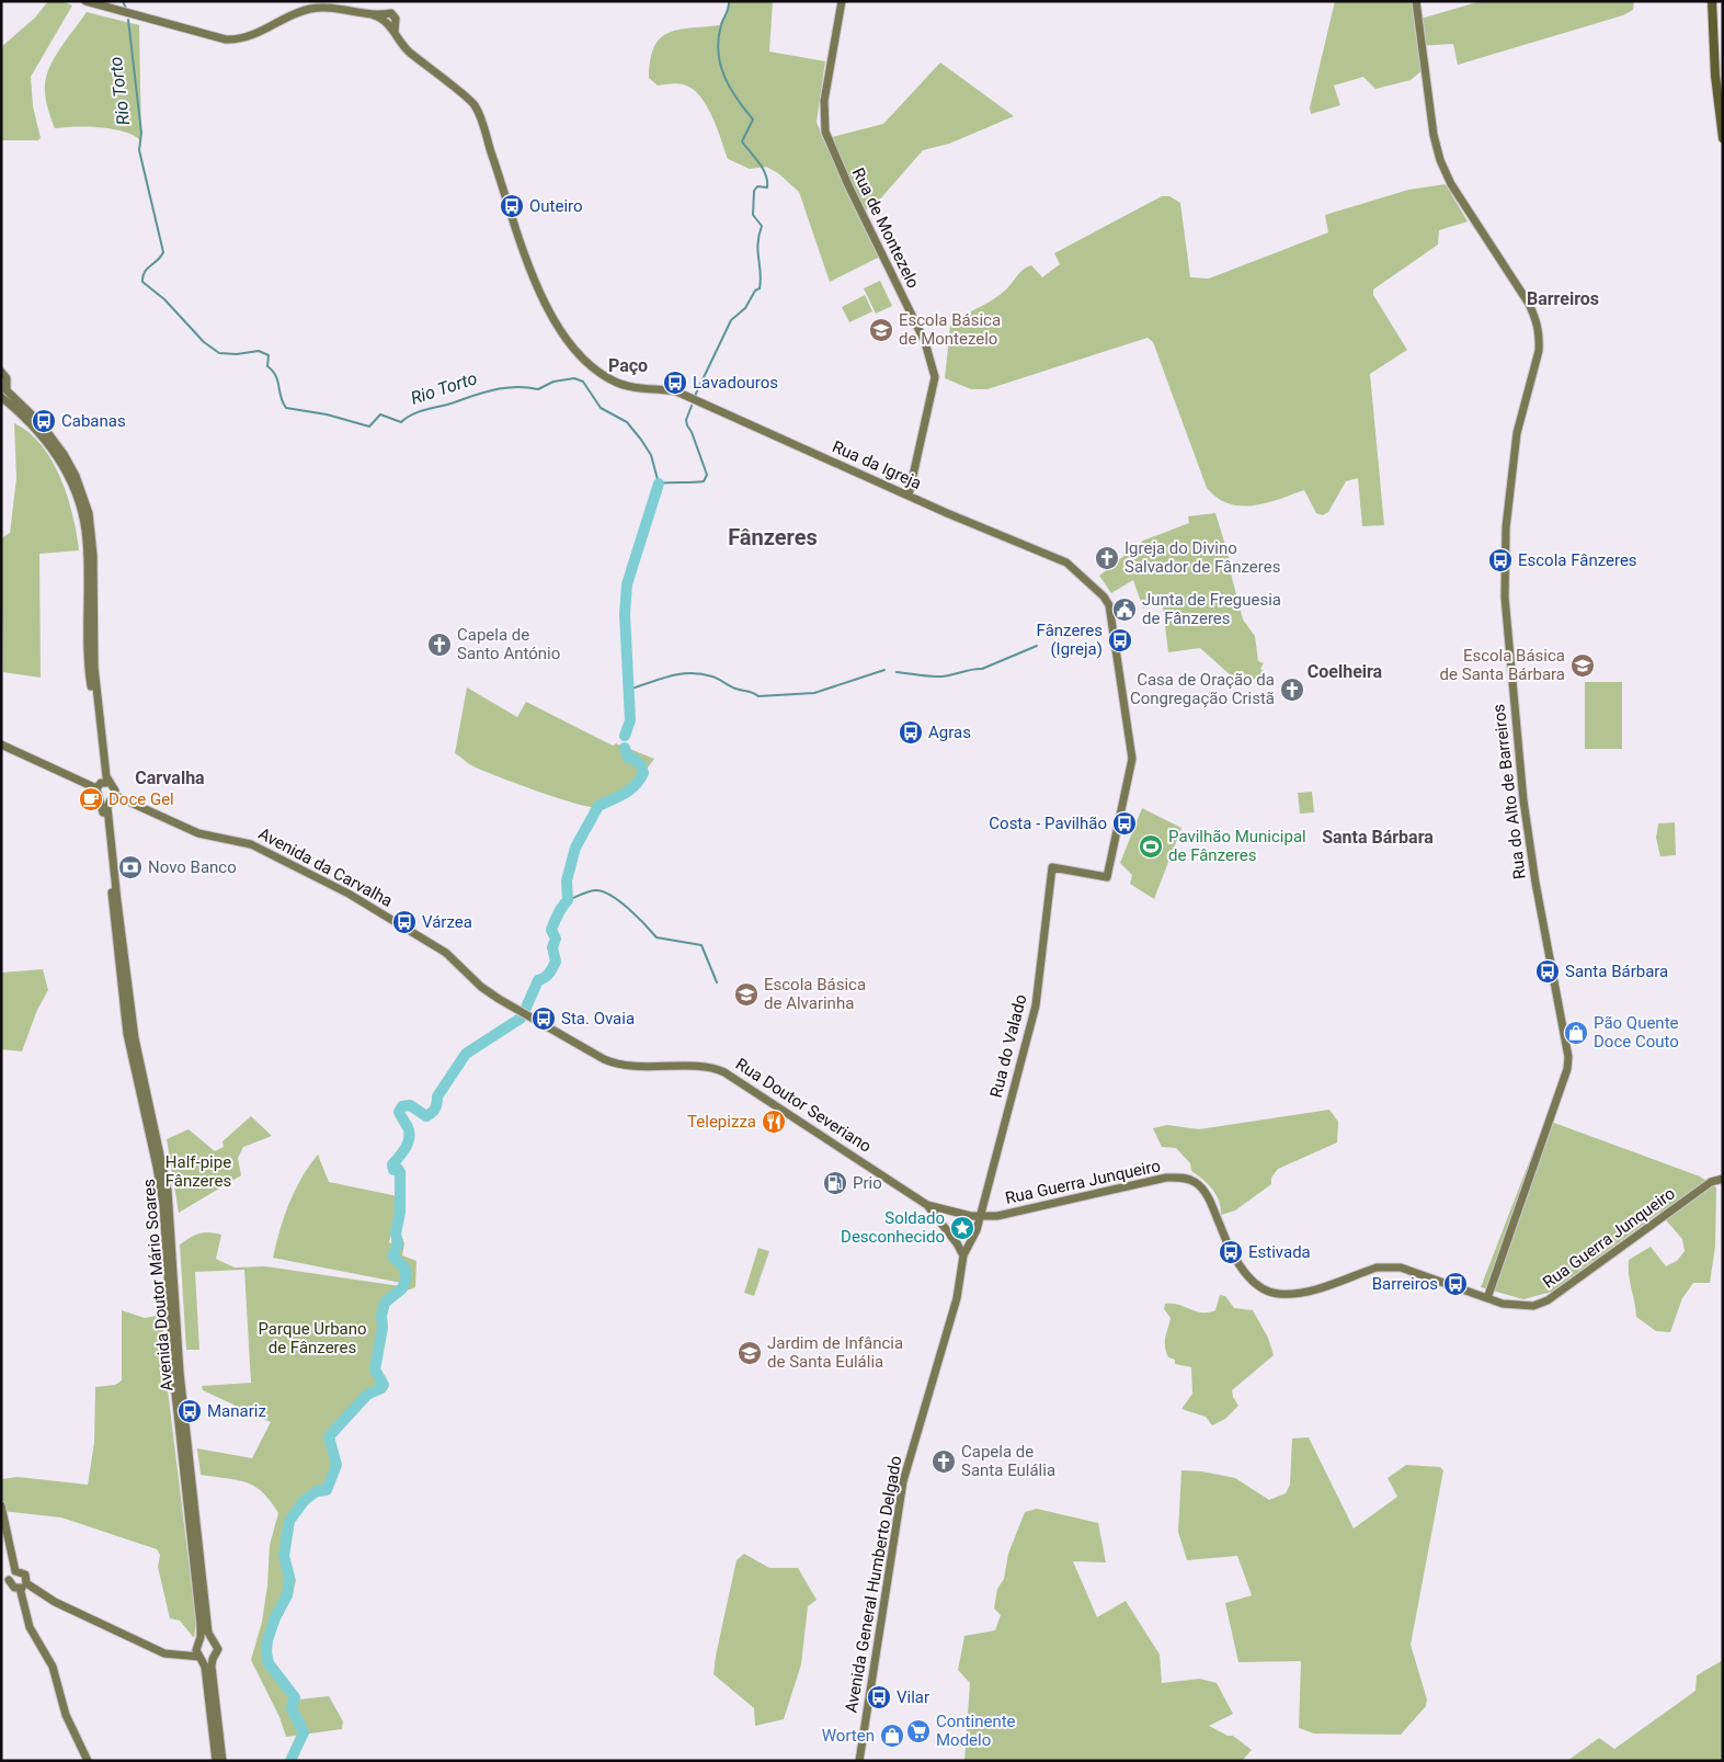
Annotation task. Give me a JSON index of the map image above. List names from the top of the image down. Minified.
{"streets":{"street":["Rua de Montezelo","Rua da Igreja","Rua do Alto de Barreiros","Avenida da Carvalha","Rua do Valado","Rua Doutor Severiano","Rua Guerra Junqueiro","Avenida Doutor Mário Soares","Avenida General Humberto Delgado"]},"crossings":[["Rua de Montezelo","Rua da Igreja"],["Rua da Igreja","Rua do Valado"],["Rua do Alto de Barreiros","Rua Guerra Junqueiro"],["Avenida da Carvalha","Rua Doutor Severiano"],["Avenida da Carvalha","Avenida Doutor Mário Soares"],["Rua do Valado","Rua Guerra Junqueiro"],["Rua do Valado","Avenida General Humberto Delgado"],["Rua Doutor Severiano","Rua Guerra Junqueiro"],["Rua Guerra Junqueiro","Avenida General Humberto Delgado"]],"districts":["Barreiros","Paço","Fânzeres","Coelheira","Carvalha","Santa Bárbara"],"water":["Rio Torto"],"parks":["Half-pipe Fânzeres","Parque Urbano de Fânzeres"],"places":{"bus stop":["Outeiro","Lavadouros","Cabanas","Escola Fânzeres","Fânzeres (Igreja)","Agras","Costa - Pavilhão","Várzea","Santa Bárbara","Sta. Ovaia","Estivada","Barreiros","Manariz","Vilar"],"school or university":["Escola Básica de Montezelo","Escola Básica de Santa Bárbara","Escola Básica de Alvarinha","Jardim de Infância de Santa Eulália"],"church":["Igreja do Divino Salvador de Fânzeres","Capela de Santo António","Casa de Oração da Congregação Cristã","Capela de Santa Eulália"],"public building":["Junta de Freguesia de Fânzeres"],"cafe":["Doce Gel"],"sports":["Pavilhão Municipal de Fânzeres"],"bank":["Novo Banco"],"shop":["Pão Quente Doce Couto","Worten"],"restaurant":["Telepizza"],"fuel station":["Prio"],"place":["Soldado Desconhecido"],"supermarket":["Continente Modelo"]}}
